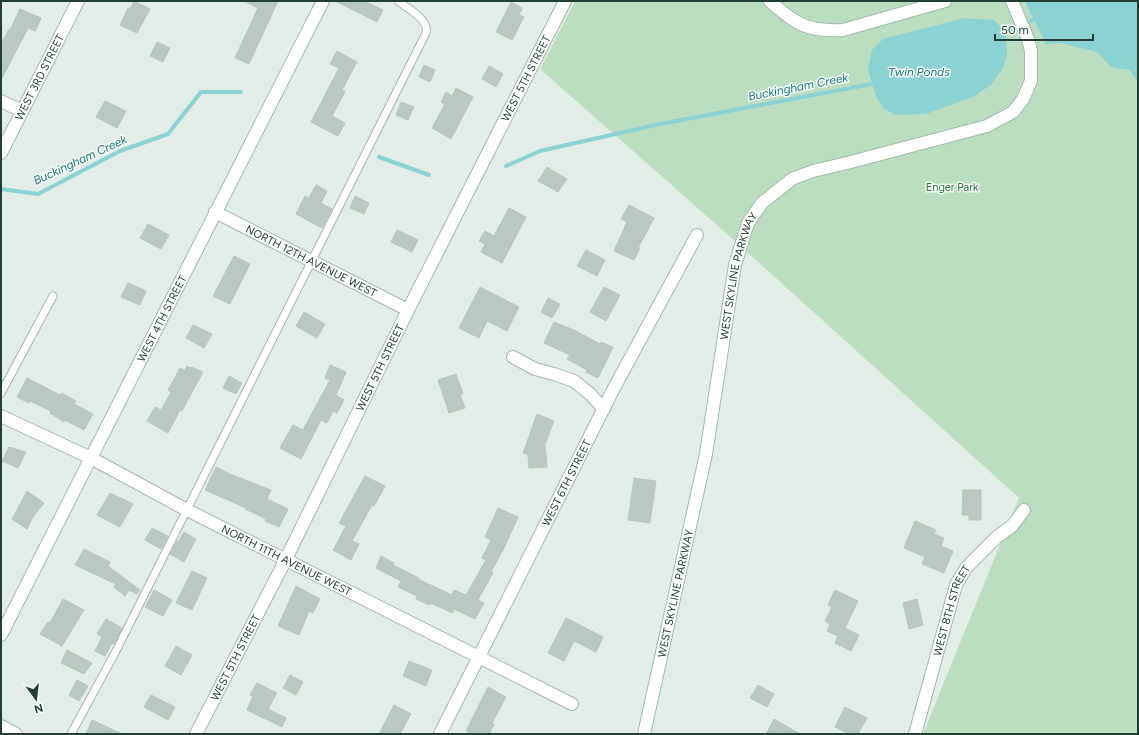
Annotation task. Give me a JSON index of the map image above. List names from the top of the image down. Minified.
{"streets":{"street":["WEST 3RD STREET","WEST 5TH STREET","NORTH 12TH AVENUE WEST","WEST SKYLINE PARKWAY","WEST 4TH STREET","WEST 6TH STREET","NORTH 11TH AVENUE WEST","WEST 8TH STREET"]},"crossings":[["WEST 5TH STREET","NORTH 12TH AVENUE WEST"],["WEST 5TH STREET","NORTH 11TH AVENUE WEST"],["NORTH 12TH AVENUE WEST","WEST 4TH STREET"],["WEST 4TH STREET","NORTH 11TH AVENUE WEST"],["WEST 6TH STREET","NORTH 11TH AVENUE WEST"]],"water":["Twin Ponds","Buckingham Creek"],"parks":["Enger Park"],"scale_bar":"50 m","north":"bottom"}
